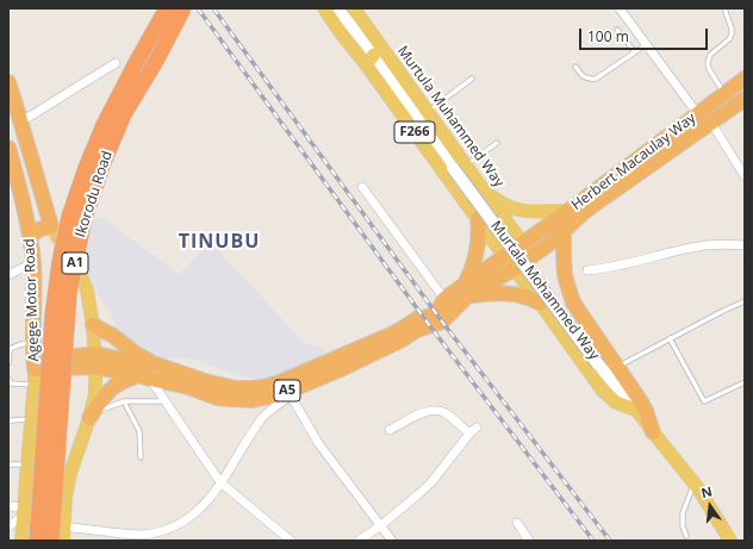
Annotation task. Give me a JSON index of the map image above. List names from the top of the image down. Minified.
{"streets":{"highway":["Herbert Macaulay Way","Ikorodu Road","A1","Agege Motor Road","A5"],"main road":["Murtula Muhammed Way","F266","Murtala Mohammed Way"]},"crossings":[["Murtula Muhammed Way","Herbert Macaulay Way"],["Murtula Muhammed Way","Murtala Mohammed Way"],["Murtula Muhammed Way","A5"],["Herbert Macaulay Way","A5"],["Agege Motor Road","A5"]],"districts":["TINUBU"],"scale_bar":"100 m","north":"top"}
